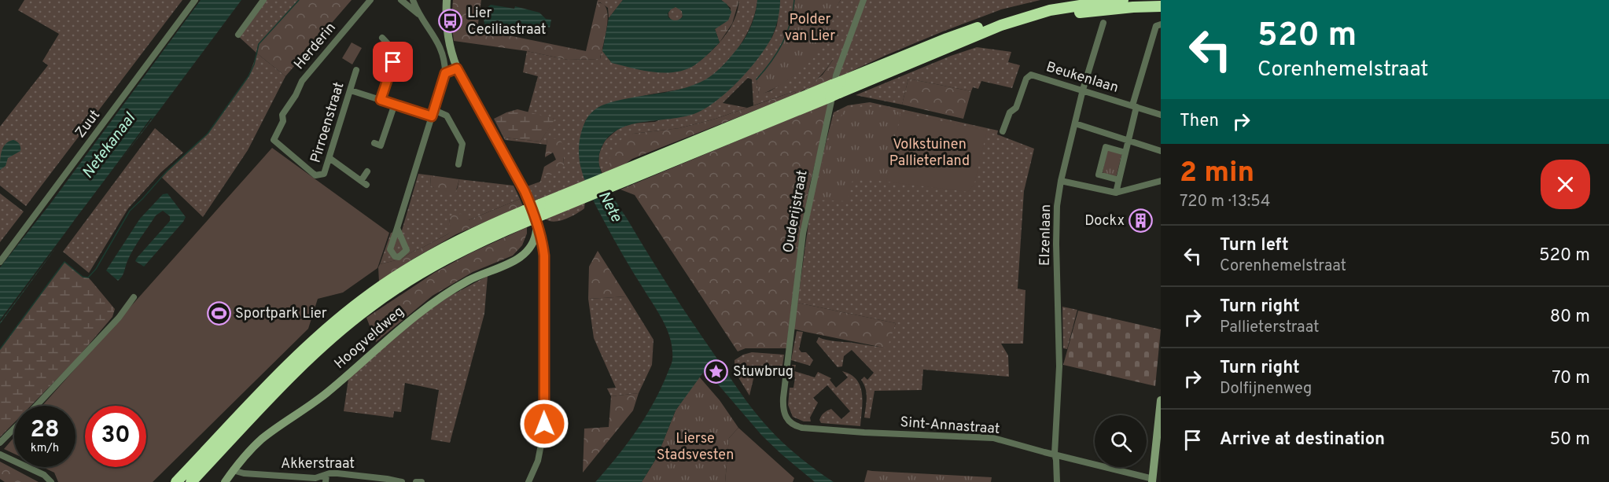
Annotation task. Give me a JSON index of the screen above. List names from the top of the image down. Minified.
{"streets":{"main road":["Hoogveldweg"],"street":["Herderin","Beukenlaan","Pirroenstraat","Zuut","Ouderijstraat","Elzenlaan","Sint-Annastraat","Akkerstraat"]},"crossings":[["Herderin","Pirroenstraat"],["Beukenlaan","Elzenlaan"],["Ouderijstraat","Sint-Annastraat"],["Elzenlaan","Sint-Annastraat"],["Hoogveldweg","Akkerstraat"]],"water":["Netekanaal","Nete"],"parks":["Polder van Lier","Volkstuinen Pallieterland","Lierse Stadsvesten"],"places":{"bus stop":["Lier Ceciliastraat"],"building":["Dockx"],"sports":["Sportpark Lier"],"place":["Stuwbrug"]},"page":{"turn":["520 m","Corenhemelstraat"],"then":"Then","heading":["2 min","720 m · 13:54"],"list":[{"name":"Turn left","note":"Corenhemelstraat","value":"520 m"},{"name":"Turn right","note":"Pallieterstraat","value":"80 m"},{"name":"Turn right","note":"Dolfijnenweg","value":"70 m"},{"name":"Arrive at destination","value":"50 m"}],"speed":"28 km/h","limit":"30"}}
